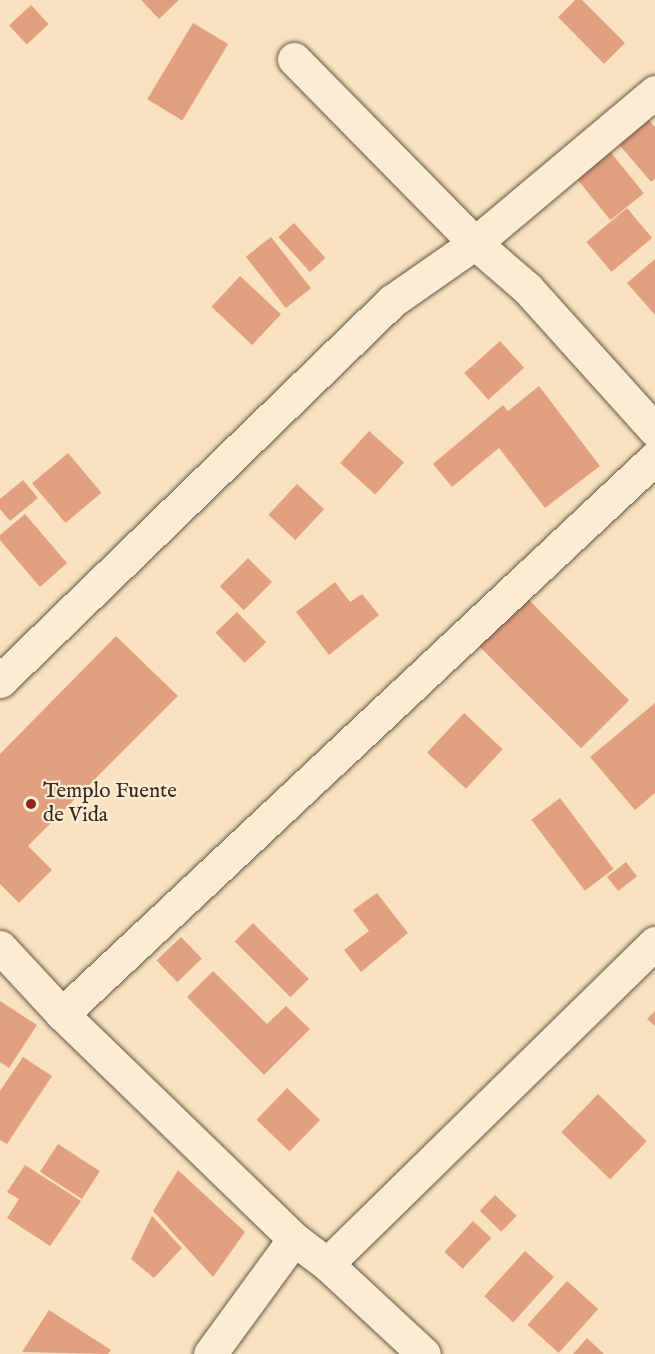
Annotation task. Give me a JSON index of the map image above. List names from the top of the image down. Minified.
{"places":["Templo Fuente de Vida"]}
